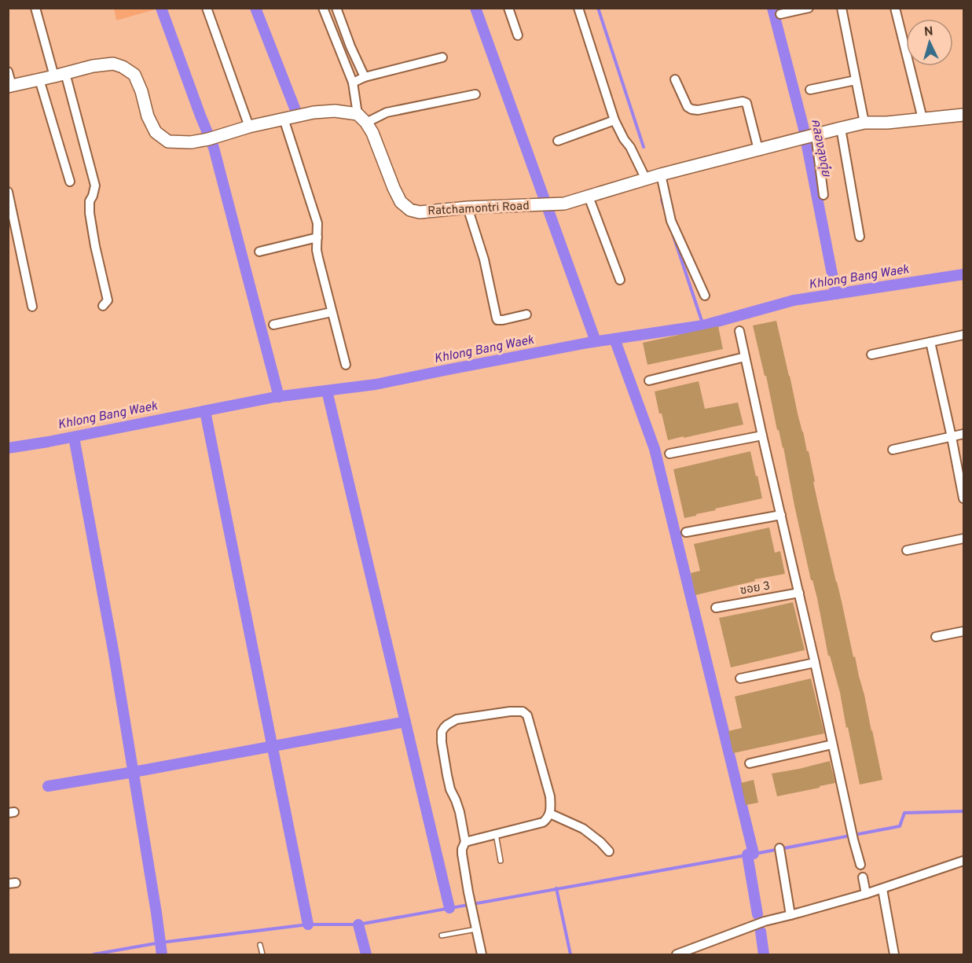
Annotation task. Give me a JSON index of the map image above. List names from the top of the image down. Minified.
{"streets":{"street":["Ratchamontri Road","ซอย 3"]},"water":["คลองลุงตุ๋ย","Khlong Bang Waek"],"north":"top"}
